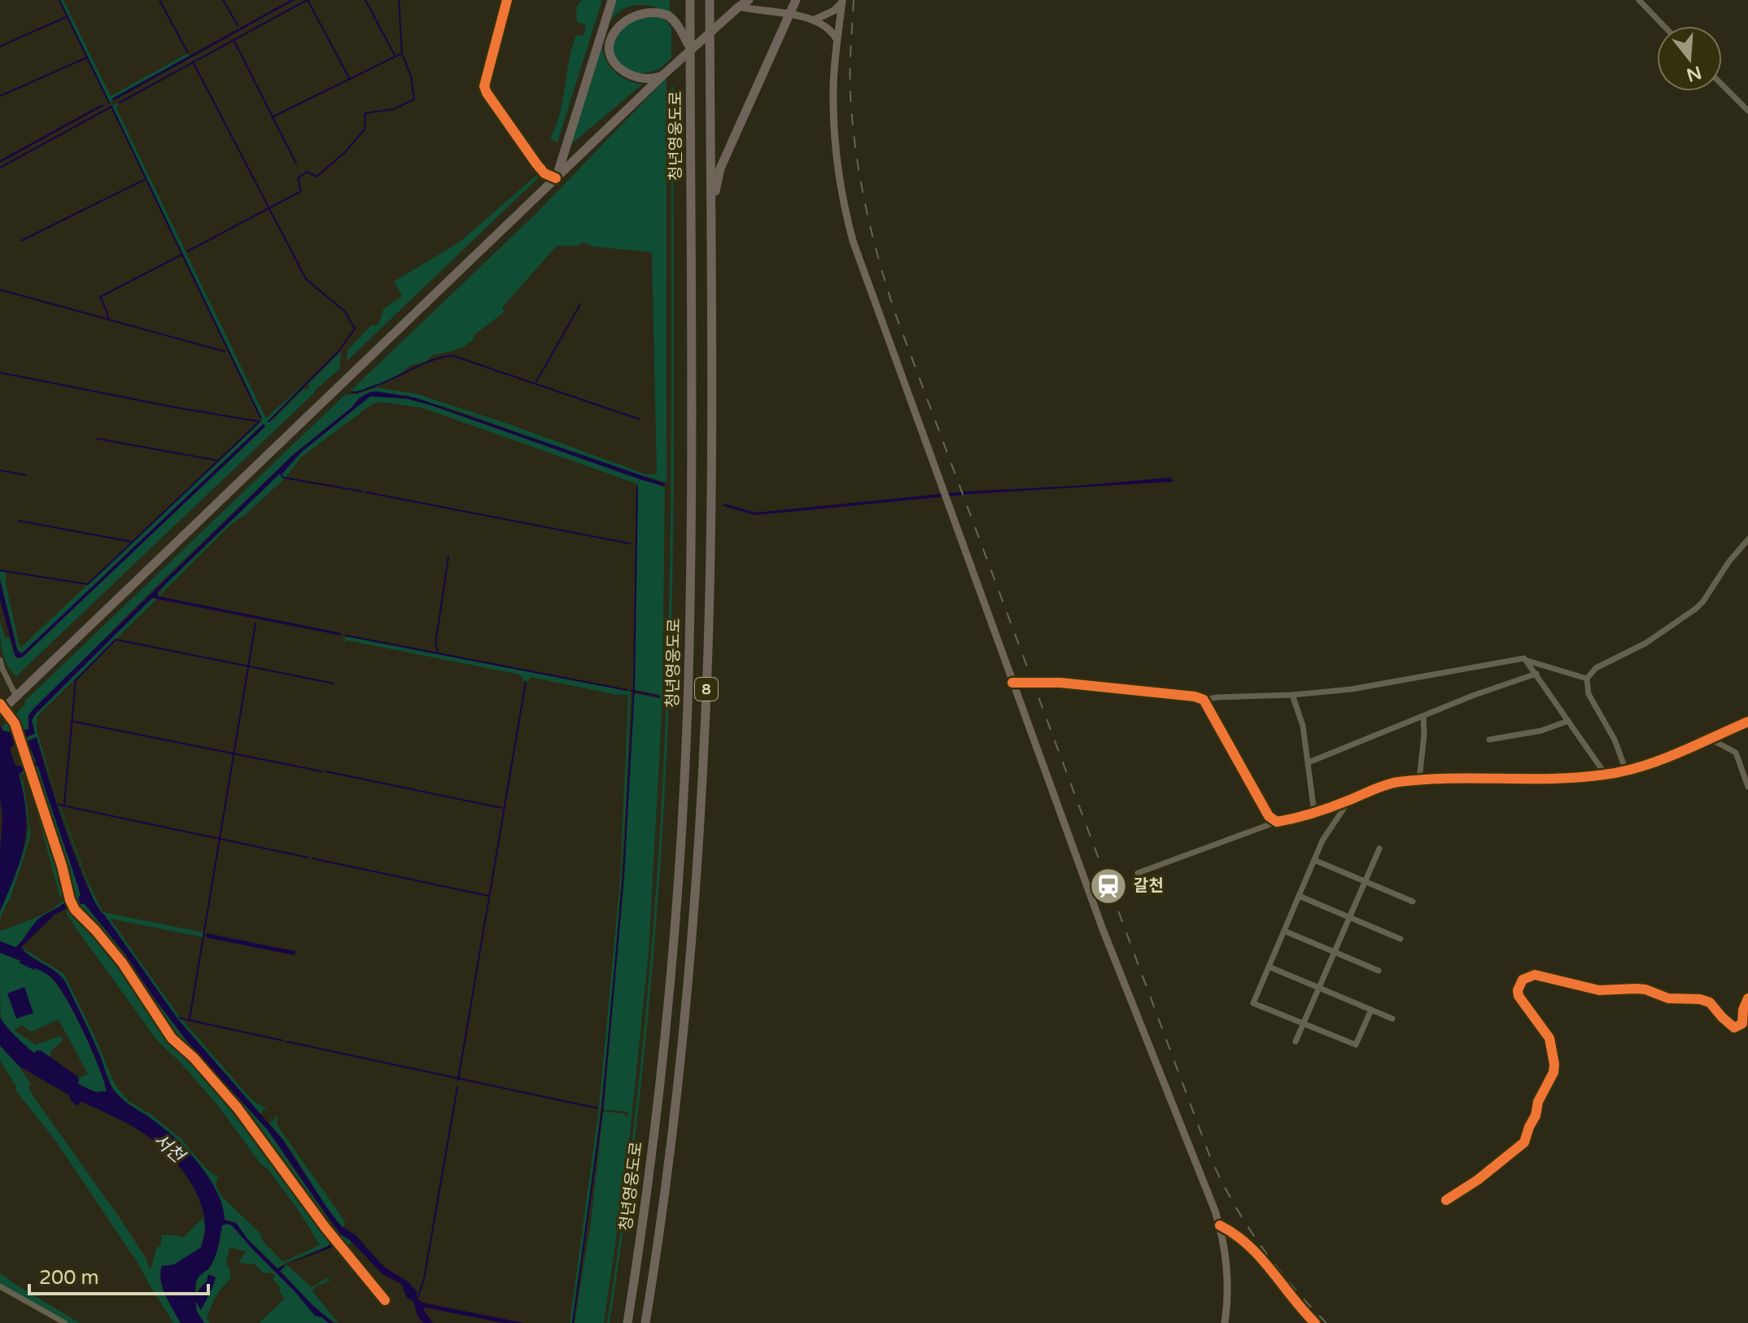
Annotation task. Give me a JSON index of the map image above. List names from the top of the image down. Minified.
{"streets":{"highway":["청년영웅도로","8"]},"water":["서천"],"places":{"station":["갈천"]},"scale_bar":"200 m","north":"bottom"}
